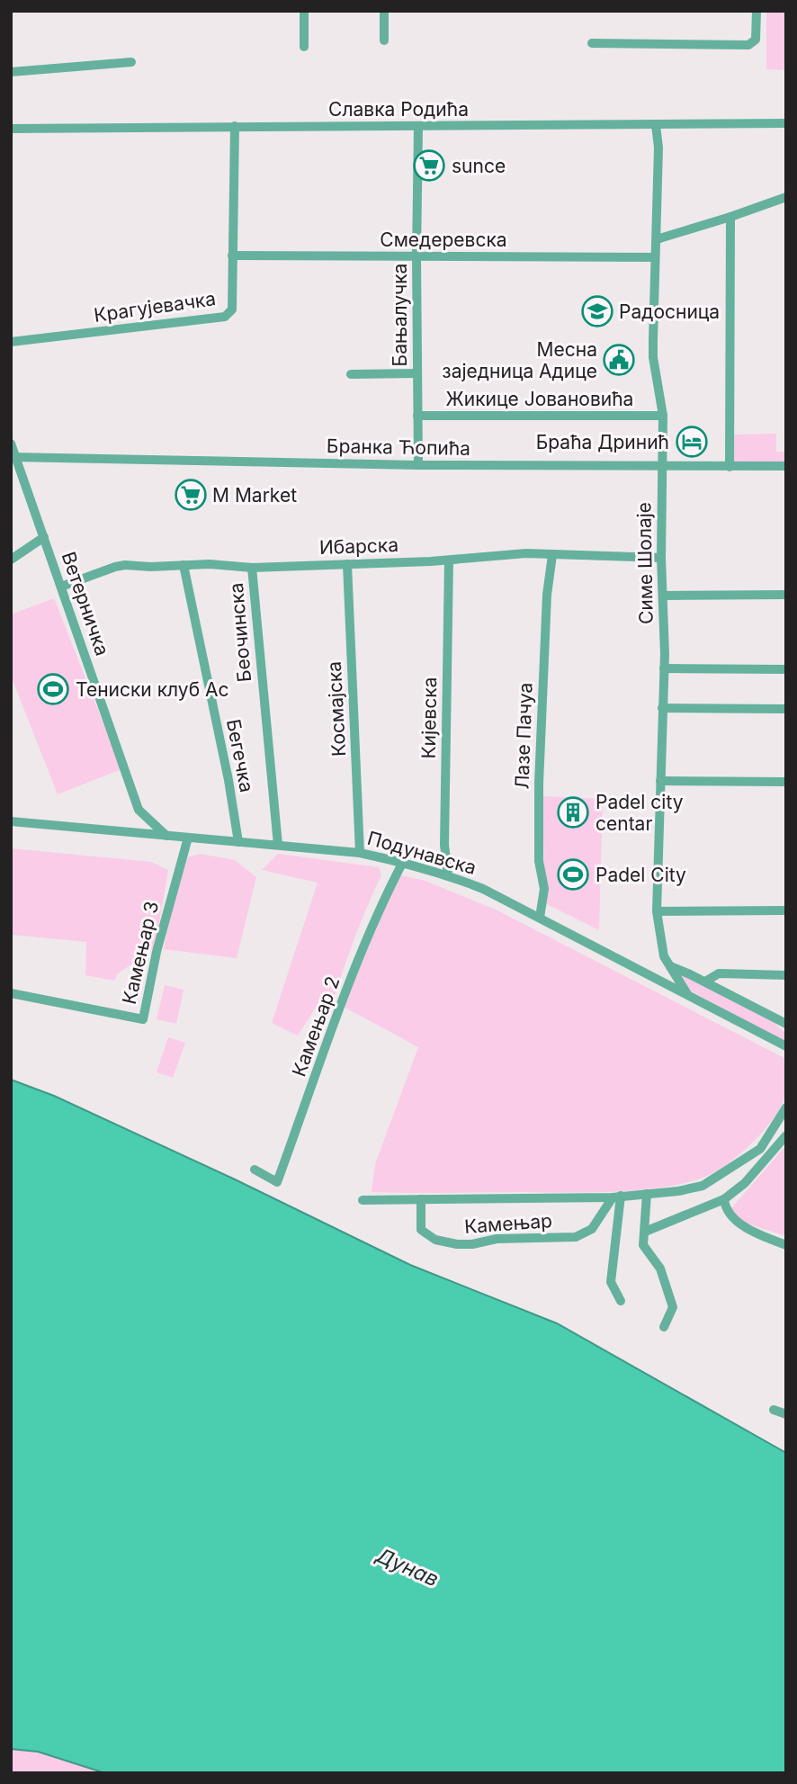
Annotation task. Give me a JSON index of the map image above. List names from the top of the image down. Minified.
{"streets":{"street":["Славка Родића","Смедеревска","Крагујевачка","Бањалучка","Жикице Јовановића","Бранка Ћопића","Ибарска","Симе Шолаје","Ветерничка","Беочинска","Космајска","Кијевска","Лазе Пачуа","Бегечка","Подунавска","Камењар 3","Камењар 2","Камењар"]},"crossings":[["Славка Родића","Крагујевачка"],["Славка Родића","Бањалучка"],["Славка Родића","Симе Шолаје"],["Смедеревска","Крагујевачка"],["Смедеревска","Бањалучка"],["Смедеревска","Симе Шолаје"],["Бањалучка","Жикице Јовановића"],["Бањалучка","Бранка Ћопића"],["Жикице Јовановића","Симе Шолаје"],["Бранка Ћопића","Симе Шолаје"],["Бранка Ћопића","Ветерничка"],["Ибарска","Симе Шолаје"],["Ибарска","Ветерничка"],["Ибарска","Беочинска"],["Ибарска","Космајска"],["Ибарска","Кијевска"],["Ибарска","Лазе Пачуа"],["Ибарска","Бегечка"],["Симе Шолаје","Подунавска"],["Ветерничка","Подунавска"],["Беочинска","Подунавска"],["Космајска","Подунавска"],["Кијевска","Подунавска"],["Лазе Пачуа","Подунавска"],["Бегечка","Подунавска"],["Подунавска","Камењар 3"],["Подунавска","Камењар 2"]],"water":["Дунав"],"places":{"supermarket":["sunce","M Market"],"school or university":["Радосница"],"public building":["Месна заједница Адице"],"hotel":["Браћа Дринић"],"sports":["Тениски клуб Ас","Padel City"],"building":["Padel city centar"]}}
